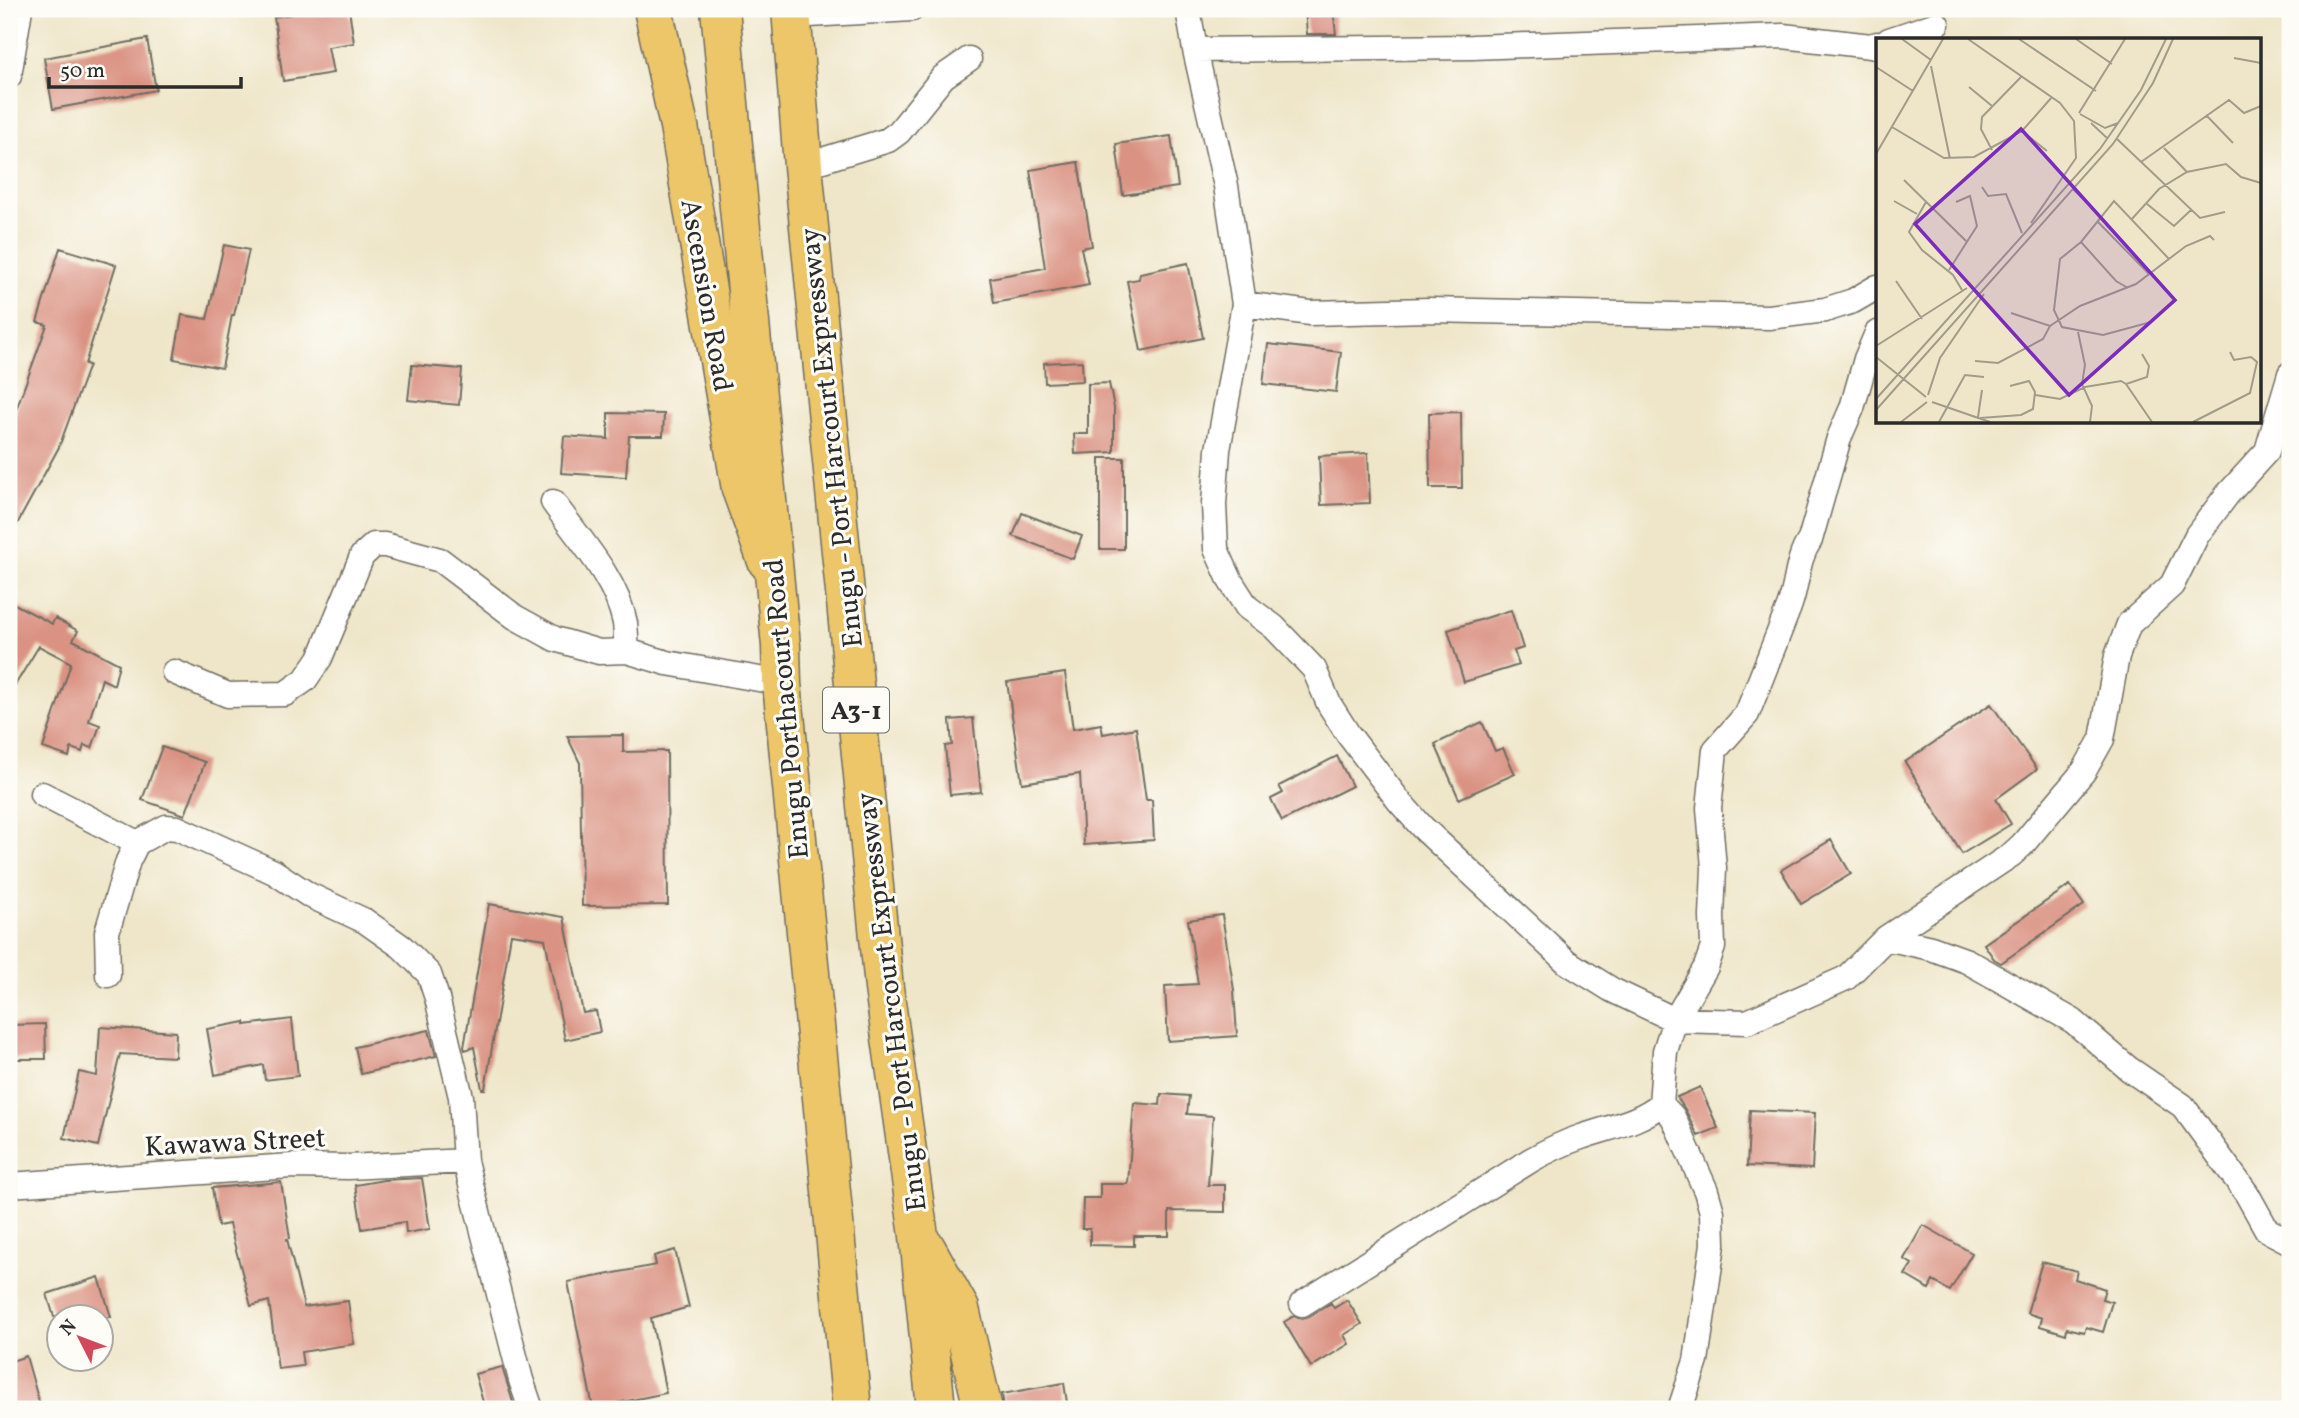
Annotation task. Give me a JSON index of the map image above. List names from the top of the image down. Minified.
{"streets":{"main road":["Ascension Road","Enugu - Port Harcourt Expressway","Enugu Porthacourt Road","A3-1"],"street":["Kawawa Street"]},"crossings":[["Ascension Road","Enugu Porthacourt Road"]],"scale_bar":"50 m","north":"top left"}
